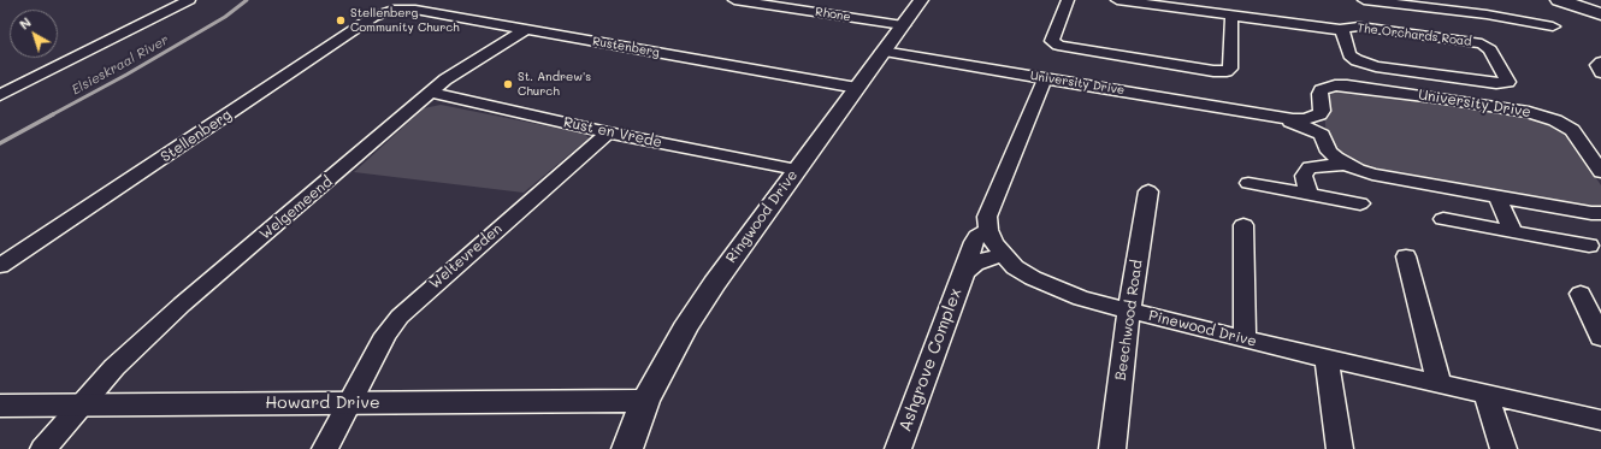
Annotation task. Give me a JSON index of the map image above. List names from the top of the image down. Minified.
{"streets":{"street":["Rhone","The Orchards Road","Rustenberg","University Drive","Rust en Vrede","Stellenberg","Welgemeend","Ringwood Drive","Weltevreden","Beechwood Road","Pinewood Drive","Ashgrove Complex","Howard Drive"]},"crossings":[["Rhone","Ringwood Drive"],["The Orchards Road","University Drive"],["Rustenberg","Stellenberg"],["Rustenberg","Welgemeend"],["Rustenberg","Ringwood Drive"],["University Drive","Ringwood Drive"],["Rust en Vrede","Welgemeend"],["Rust en Vrede","Ringwood Drive"],["Rust en Vrede","Weltevreden"],["Welgemeend","Howard Drive"],["Ringwood Drive","Howard Drive"],["Weltevreden","Howard Drive"],["Beechwood Road","Pinewood Drive"],["Pinewood Drive","Ashgrove Complex"]],"water":["Elsieskraal River"],"places":["Stellenberg Community Church","St. Andrew's Church"],"north":"top left"}
